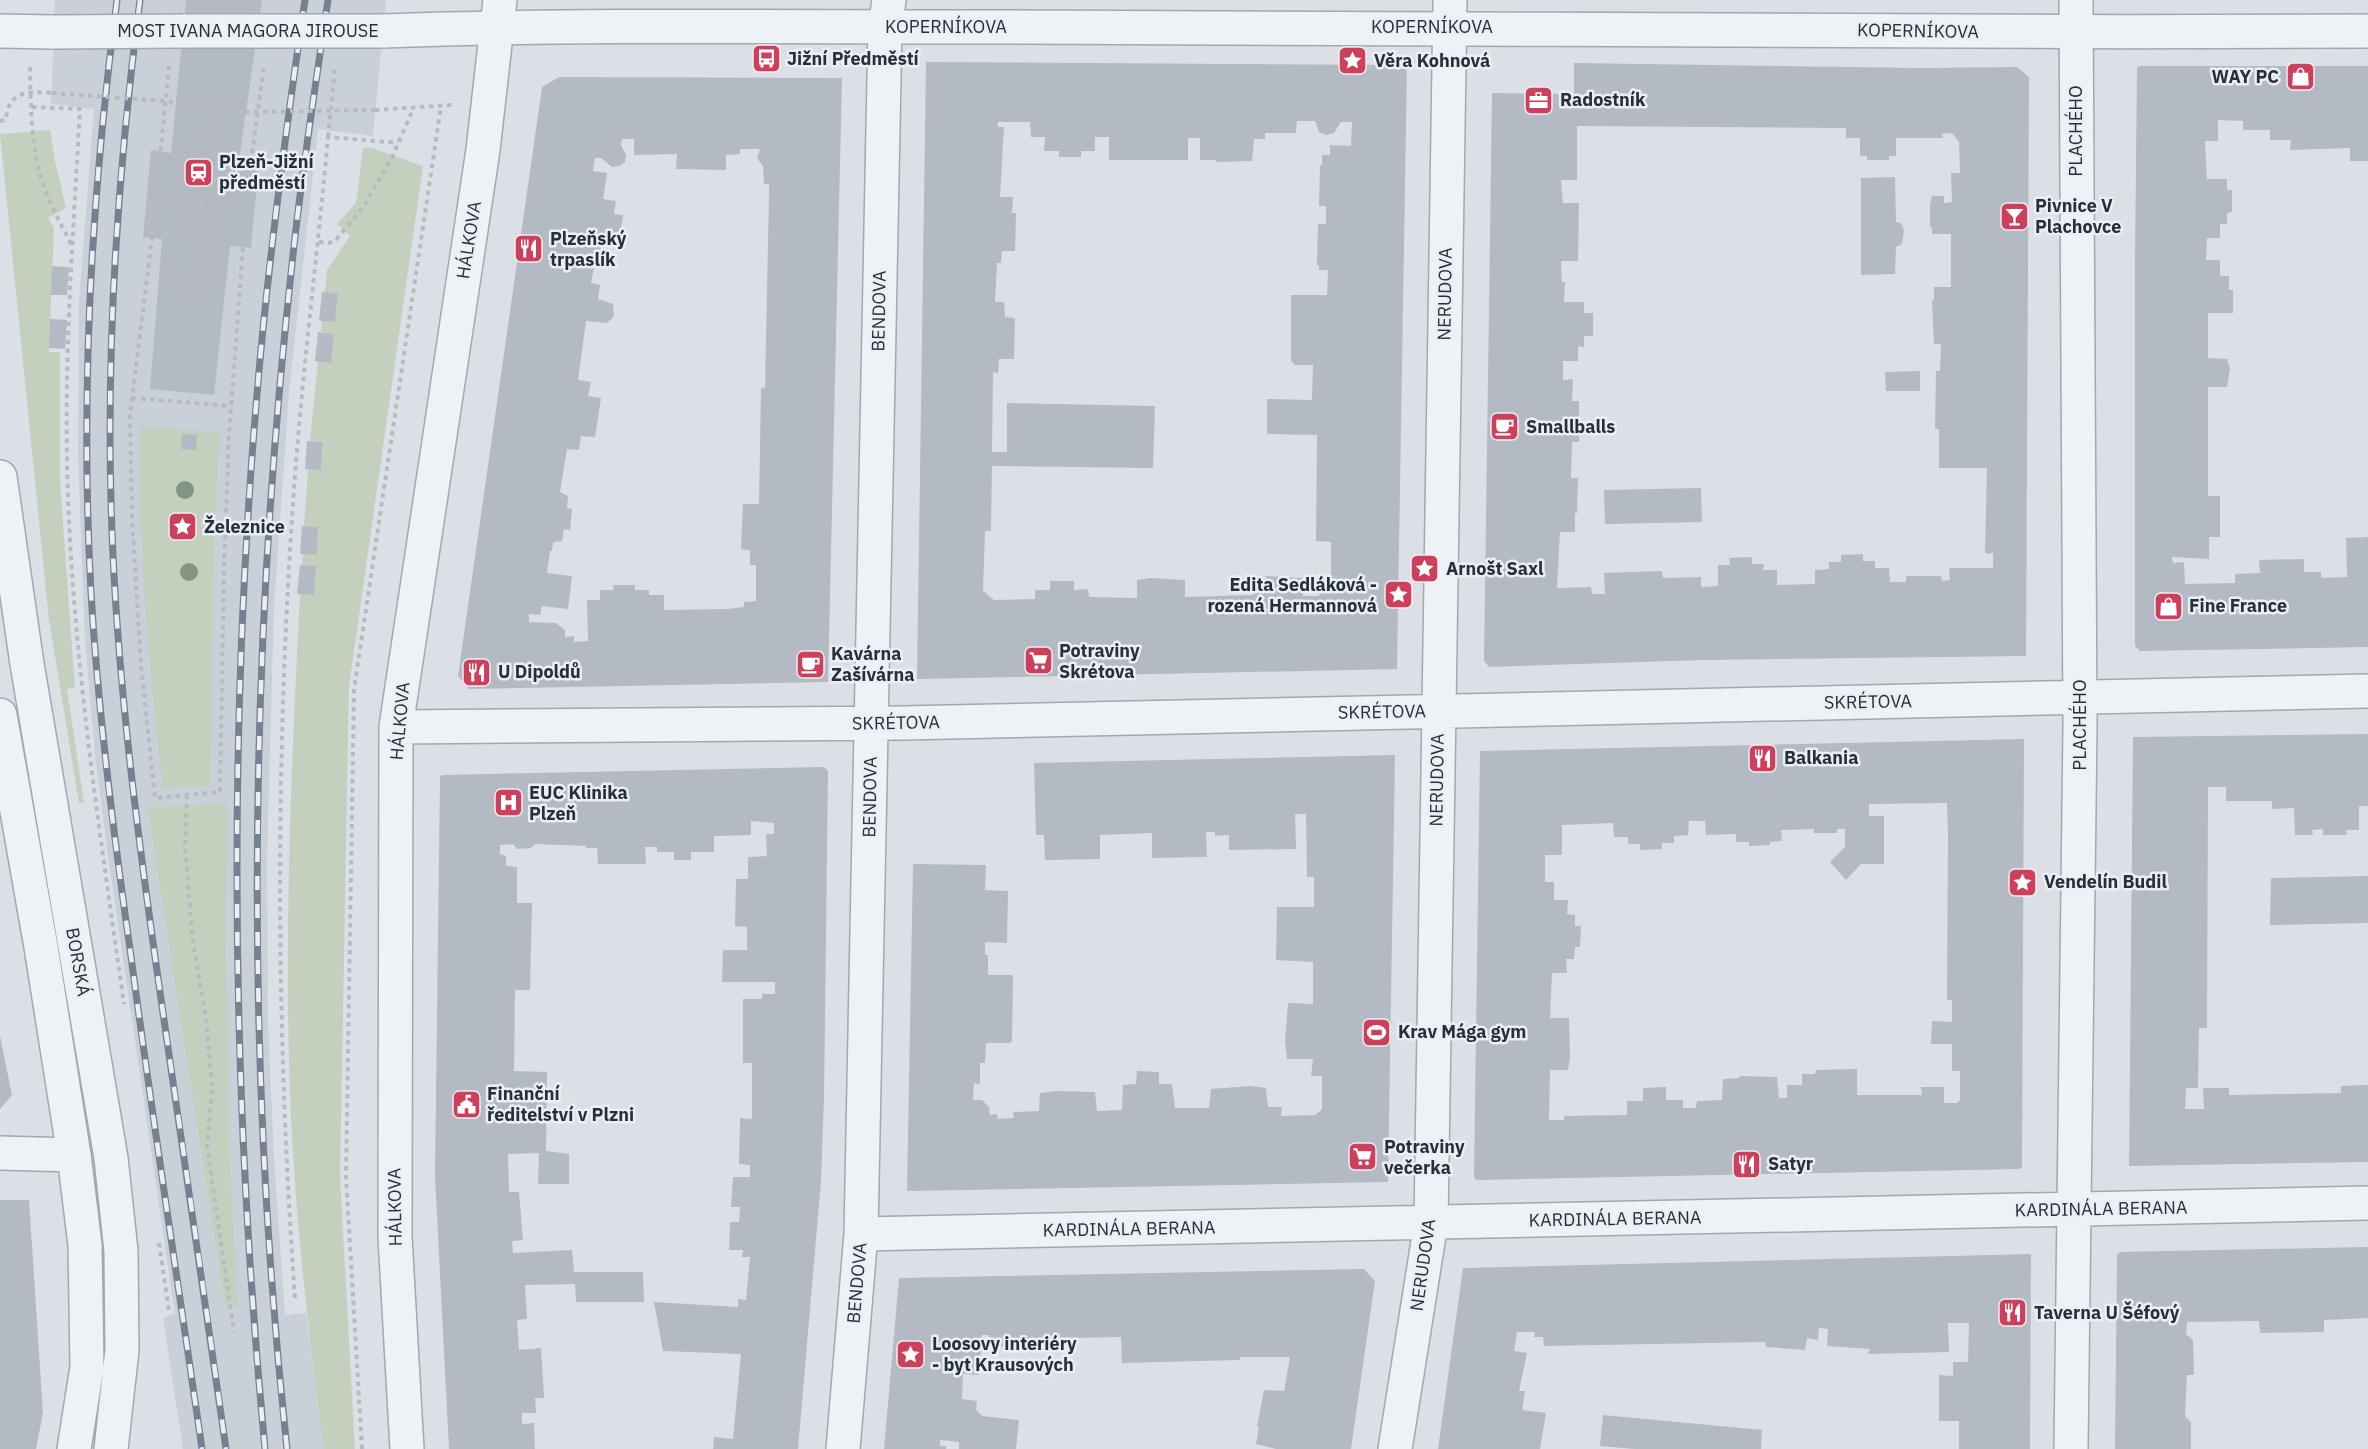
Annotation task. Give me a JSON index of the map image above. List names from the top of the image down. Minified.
{"streets":{"street":["KOPERNÍKOVA","MOST IVANA MAGORA JIROUSE","PLACHÉHO","HÁLKOVA","NERUDOVA","BENDOVA","SKRÉTOVA","BORSKÁ","KARDINÁLA BERANA"]},"crossings":[["KOPERNÍKOVA","MOST IVANA MAGORA JIROUSE"],["KOPERNÍKOVA","PLACHÉHO"],["KOPERNÍKOVA","HÁLKOVA"],["KOPERNÍKOVA","NERUDOVA"],["KOPERNÍKOVA","BENDOVA"],["MOST IVANA MAGORA JIROUSE","HÁLKOVA"],["PLACHÉHO","SKRÉTOVA"],["PLACHÉHO","KARDINÁLA BERANA"],["HÁLKOVA","SKRÉTOVA"],["NERUDOVA","SKRÉTOVA"],["NERUDOVA","KARDINÁLA BERANA"],["BENDOVA","SKRÉTOVA"],["BENDOVA","KARDINÁLA BERANA"]],"places":{"bus stop":["Jižní Předměstí"],"place":["Věra Kohnová","Železnice","Arnošt Saxl","Edita Sedláková - rozená Hermannová","Vendelín Budil","Loosovy interiéry - byt Krausových"],"shop":["WAY PC","Fine France"],"office":["Radostník"],"station":["Plzeň-Jižní předměstí"],"bar":["Pivnice V Plachovce"],"restaurant":["Plzeňský trpaslík","U Dipoldů","Balkania","Satyr","Taverna U Šéfový"],"cafe":["Smallballs","Kavárna Zašívárna"],"supermarket":["Potraviny Skrétova","Potraviny večerka"],"hospital":["EUC Klinika Plzeň"],"sports":["Krav Mága gym"],"public building":["Finanční ředitelství v Plzni"]}}
